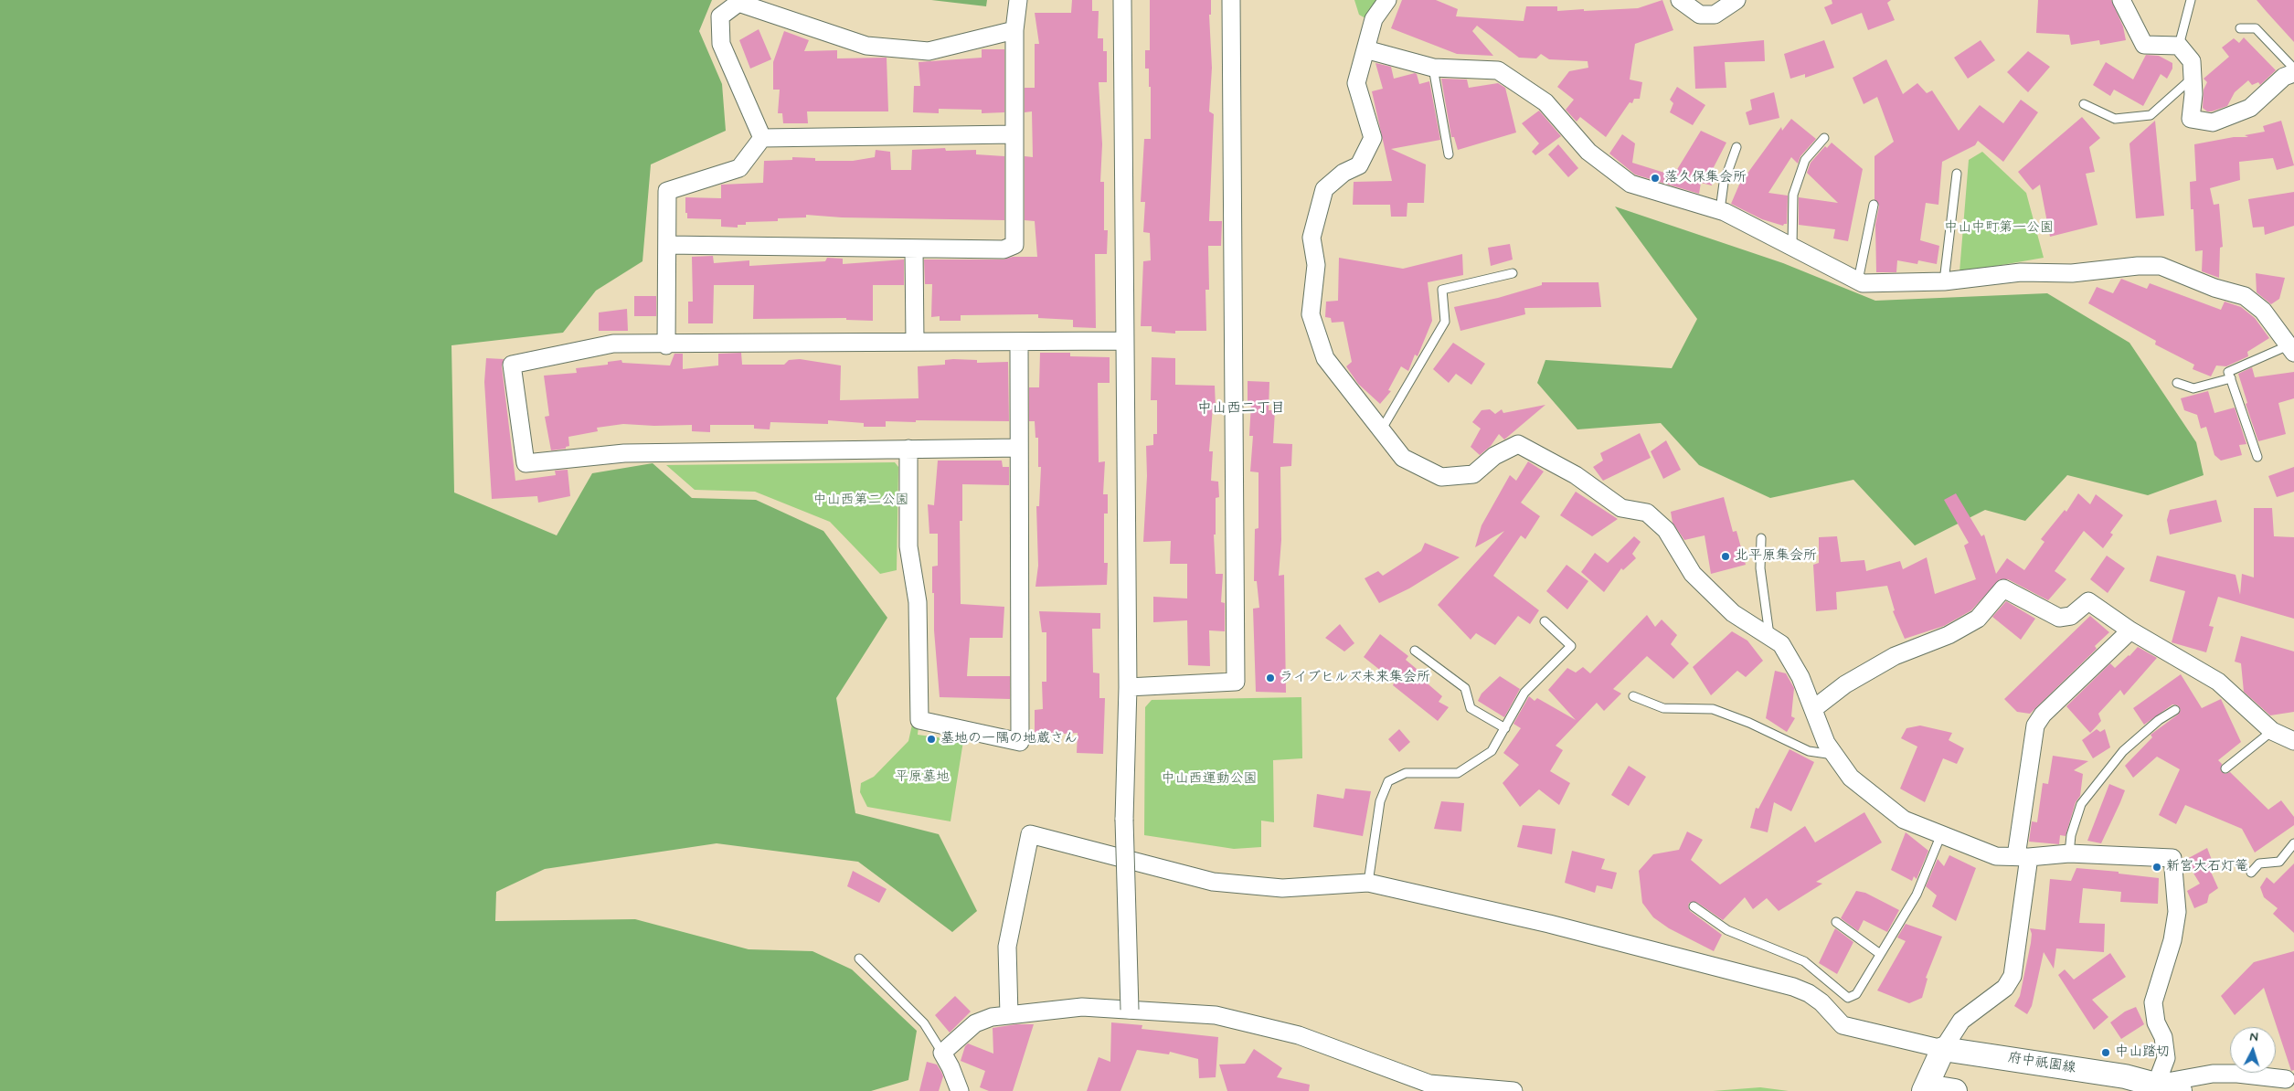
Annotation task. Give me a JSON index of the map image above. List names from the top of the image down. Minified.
{"streets":{"main road":["府中祇園線"]},"districts":["中山西二丁目"],"parks":["中山中町第一公園","中山西第二公園","平原墓地","中山西運動公園"],"places":["落久保集会所","北平原集会所","ライブヒルズ未来集会所","墓地の一隅の地蔵さん","新宮大石灯篭","中山踏切"],"north":"top"}
